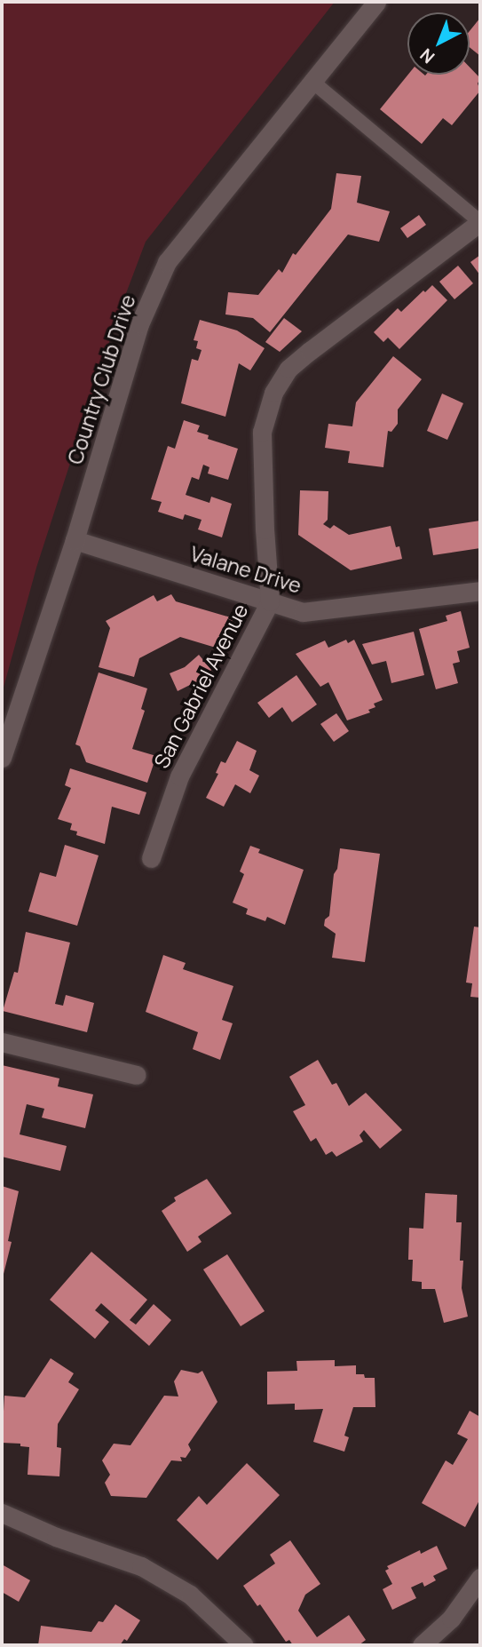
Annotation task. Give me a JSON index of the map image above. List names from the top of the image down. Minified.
{"streets":{"street":["Country Club Drive","Valane Drive","San Gabriel Avenue"]},"crossings":[["Country Club Drive","Valane Drive"],["Valane Drive","San Gabriel Avenue"]],"north":"bottom left"}
